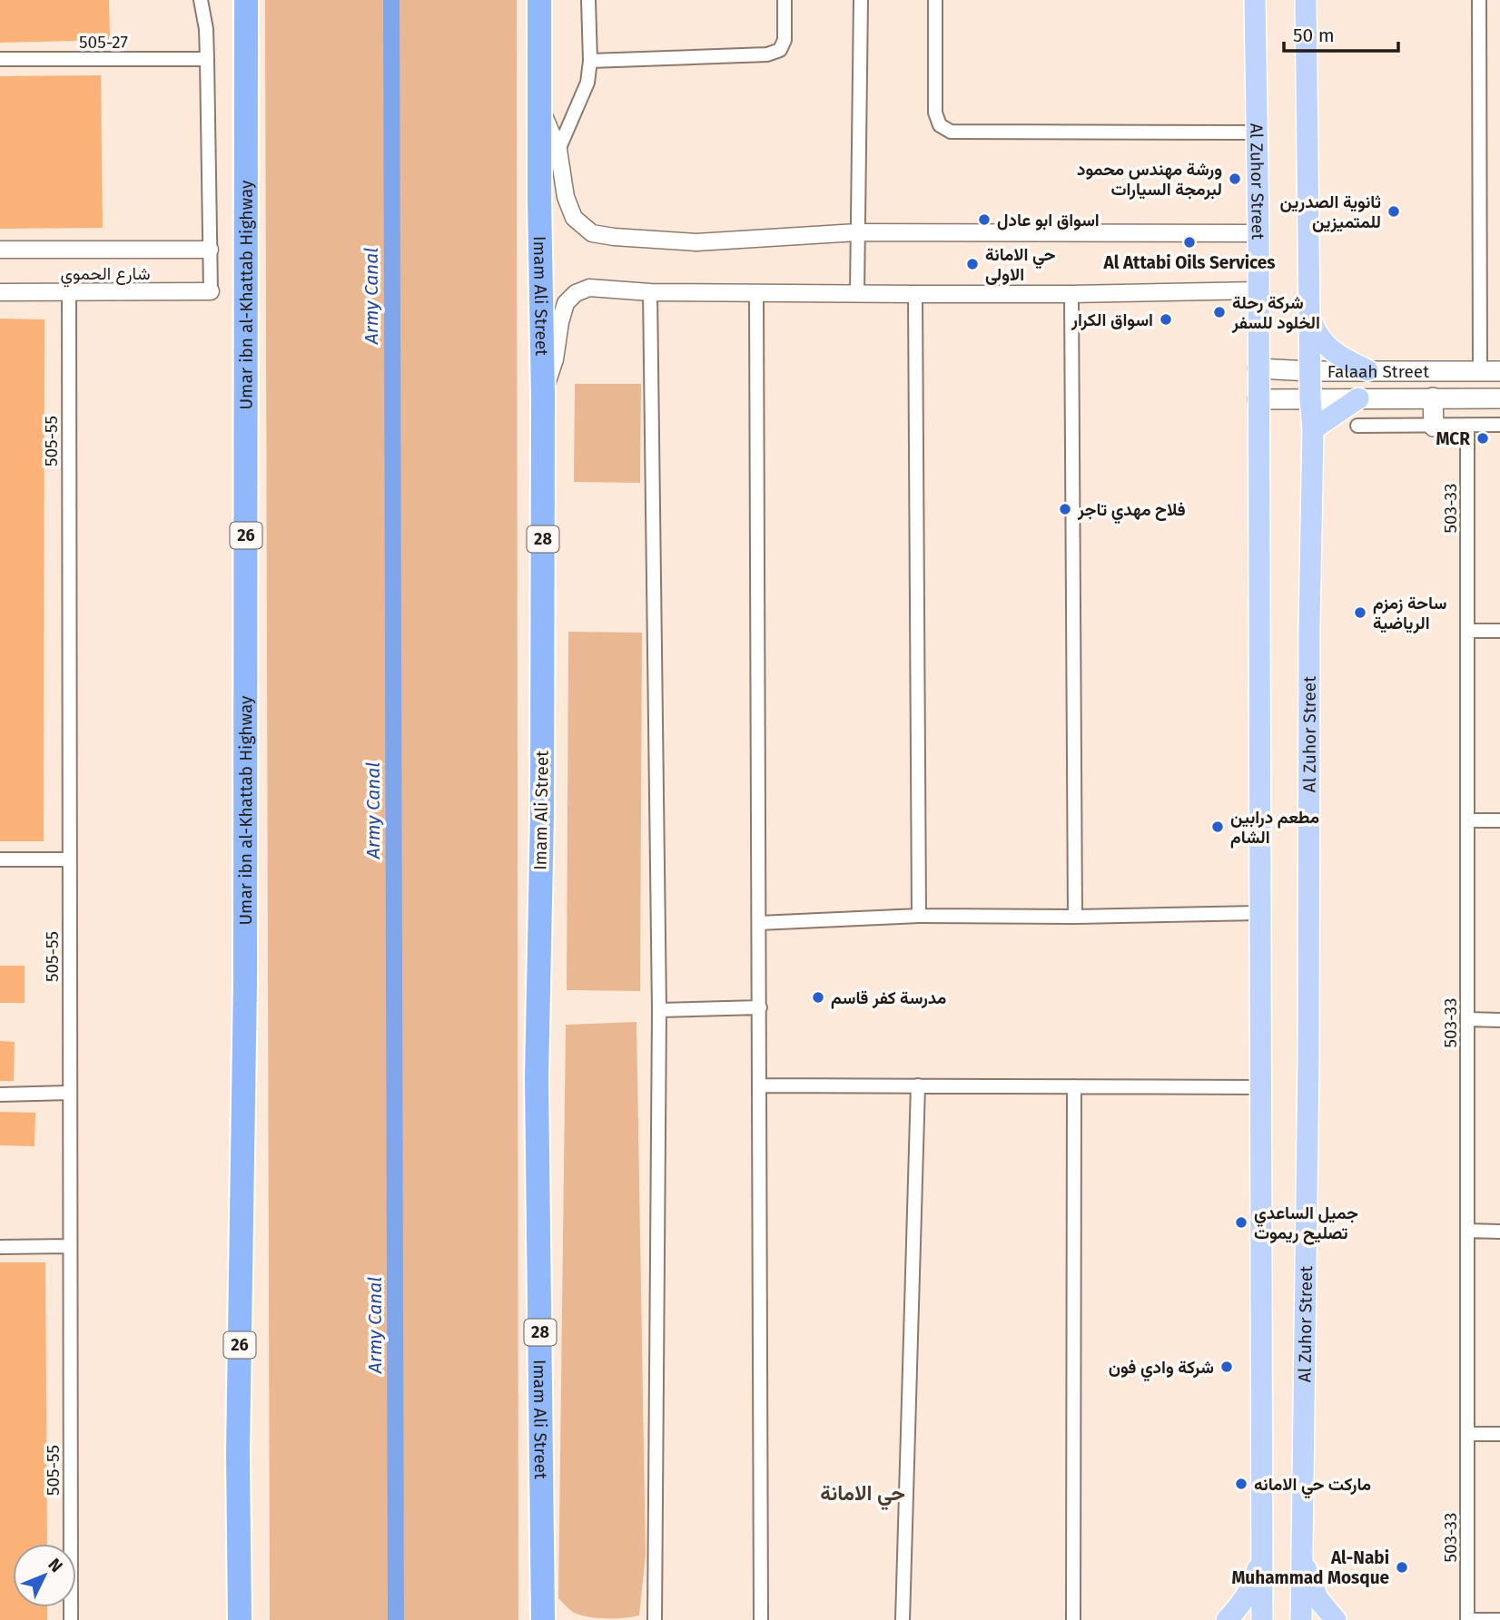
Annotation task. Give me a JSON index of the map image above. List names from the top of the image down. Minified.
{"streets":{"highway":["Umar ibn al-Khattab Highway","Imam Ali Street","26","28"],"main road":["Al Zuhor Street","Falaah Street"],"street":["505-27","شارع الحموي","505-55","503-33"]},"crossings":[["Al Zuhor Street","Falaah Street"],["شارع الحموي","505-55"]],"districts":["حي الامانة"],"water":["Army Canal"],"places":["ورشة مهندس محمود لبرمجة السيارات","ثانوية الصدرين للمتميزين","اسواق ابو عادل","Al Attabi Oils Services","حي الامانة الاولى","شركة رحلة الخلود للسفر","اسواق الكرار","MCR","فلاح مهدي تاجر","ساحة زمزم الرياضية","مطعم درابين الشام","مدرسة كفر قاسم","جميل الساعدي تصليح ريموت","شركة وادي فون","ماركت حي الامانه","Al-Nabi Muhammad Mosque"],"scale_bar":"50 m","north":"top right"}
